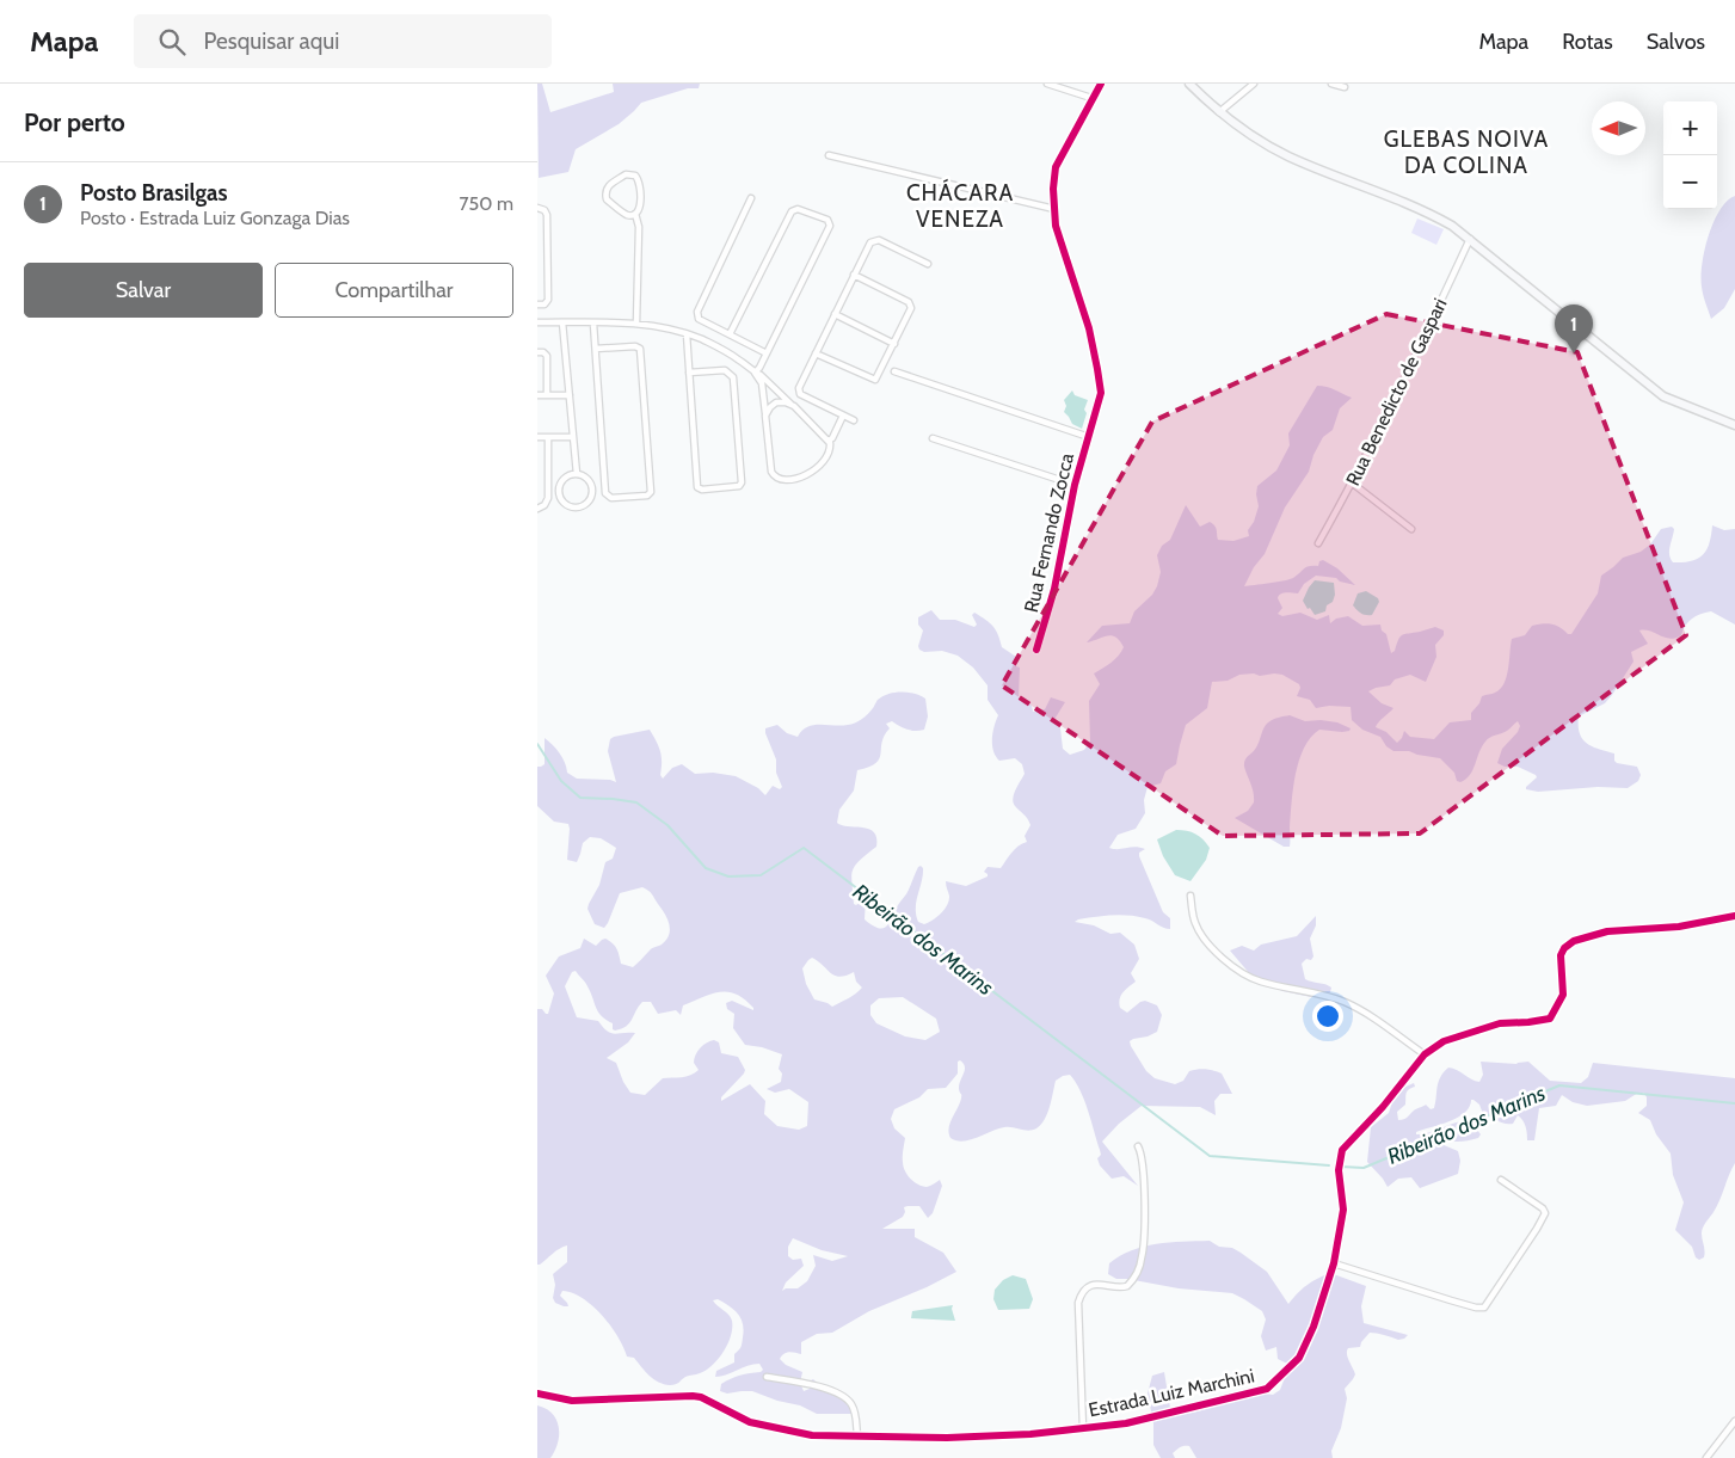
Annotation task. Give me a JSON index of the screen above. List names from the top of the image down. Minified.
{"streets":{"street":["Rua Benedicto de Gaspari","Rua Fernando Zocca","Estrada Luiz Marchini"]},"districts":["GLEBAS NOIVA DA COLINA","CHÁCARA VENEZA"],"water":["Ribeirão dos Marins"],"north":"left","page":{"header":"Mapa","search":"Pesquisar aqui","nav":["Mapa","Rotas","Salvos"],"heading":"Por perto","map_buttons":["+","−"],"list":[{"mark":"1","name":"Posto Brasilgas","note":"Posto · Estrada Luiz Gonzaga Dias","value":"750 m"}],"buttons":["Salvar","Compartilhar"],"pins":"1"}}
